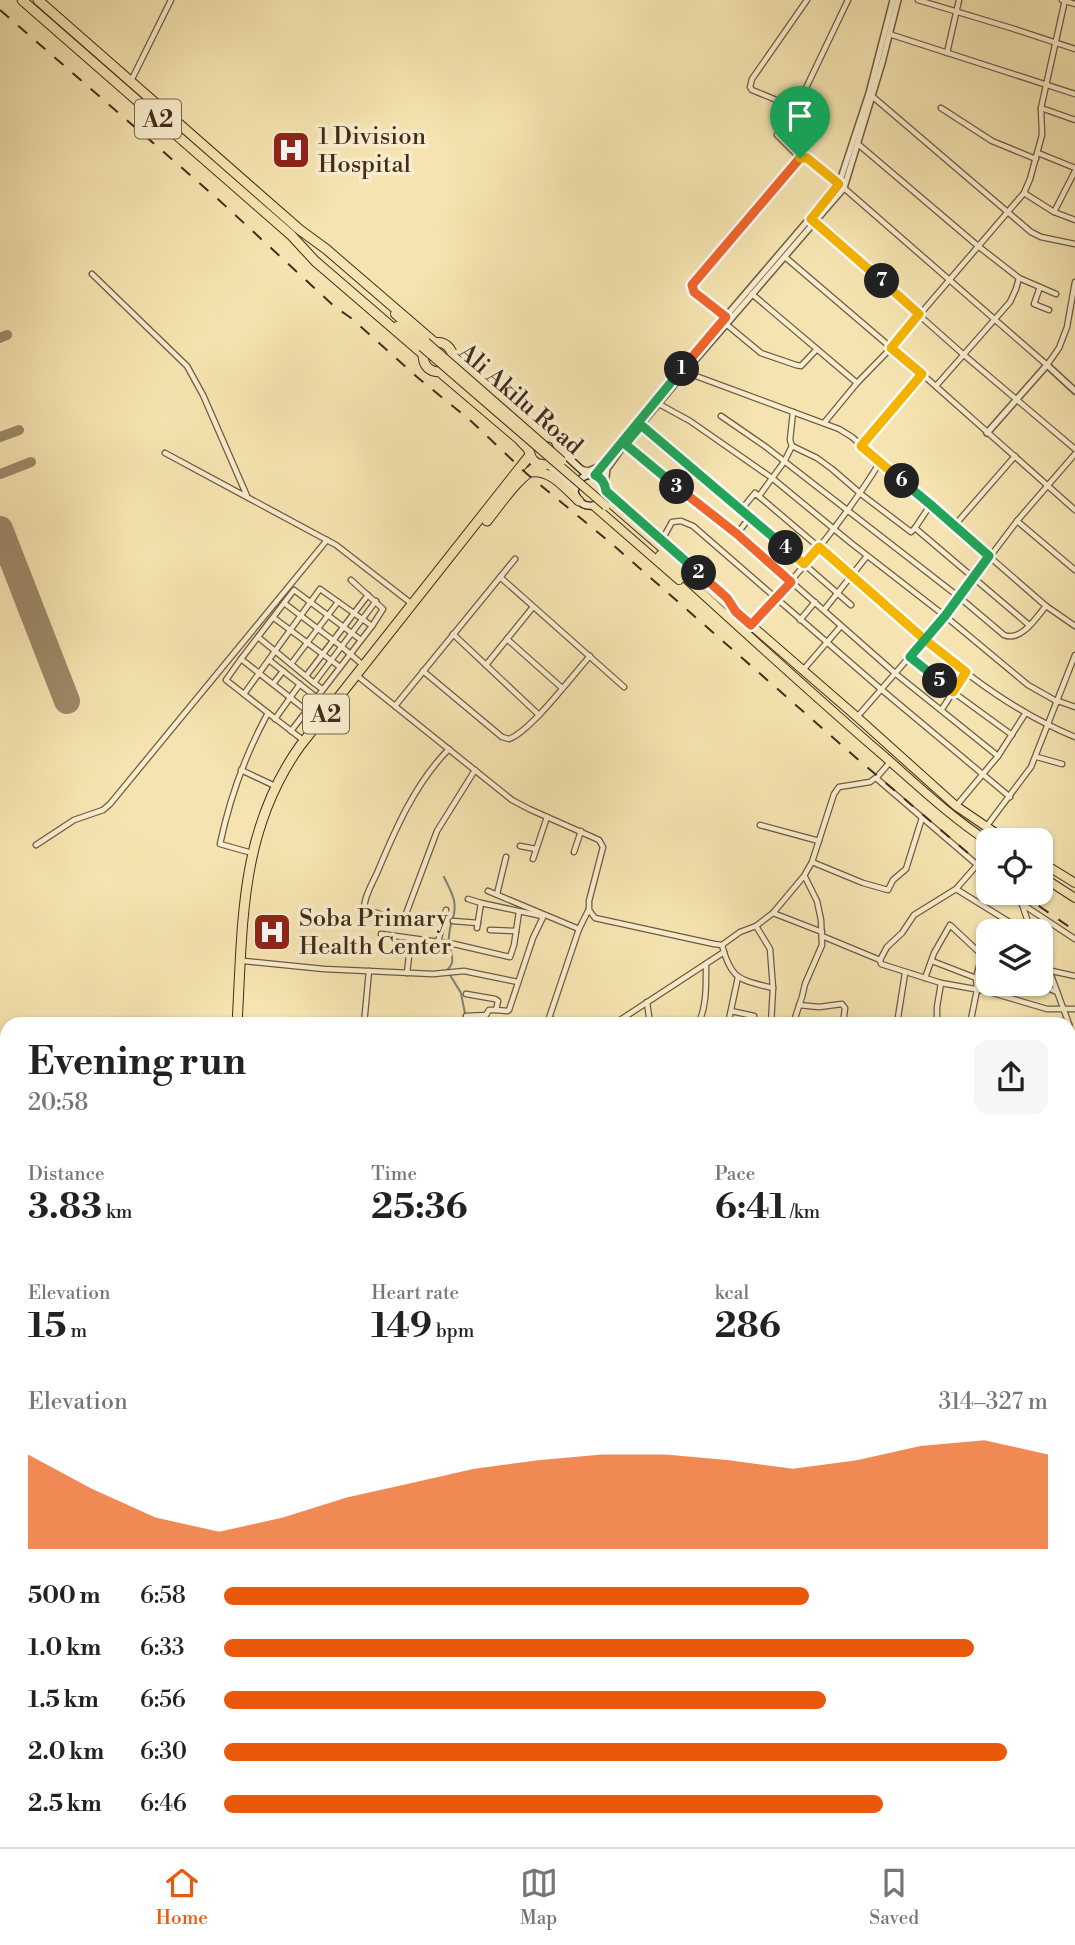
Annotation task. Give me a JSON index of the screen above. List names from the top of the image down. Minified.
{"streets":{"highway":["A2"],"main road":["Ali Akilu Road"]},"crossings":[["A2","Ali Akilu Road"]],"places":{"hospital":["1 Division Hospital","Soba Primary Health Center"]},"page":{"pins":["7","1","6","3","4","2","5"],"heading":["Evening run","20:58"],"stats":[["Distance","3.83 km"],["Time","25:36"],["Pace","6:41 /km"],["Elevation","15 m"],["Heart rate","149 bpm"],["kcal","286"]],"chart":["Elevation","314–327 m"],"list":[{"name":"500 m","note":"6:58"},{"name":"1.0 km","note":"6:33"},{"name":"1.5 km","note":"6:56"},{"name":"2.0 km","note":"6:30"},{"name":"2.5 km","note":"6:46"}],"tabs":["Home","Map","Saved"]}}
